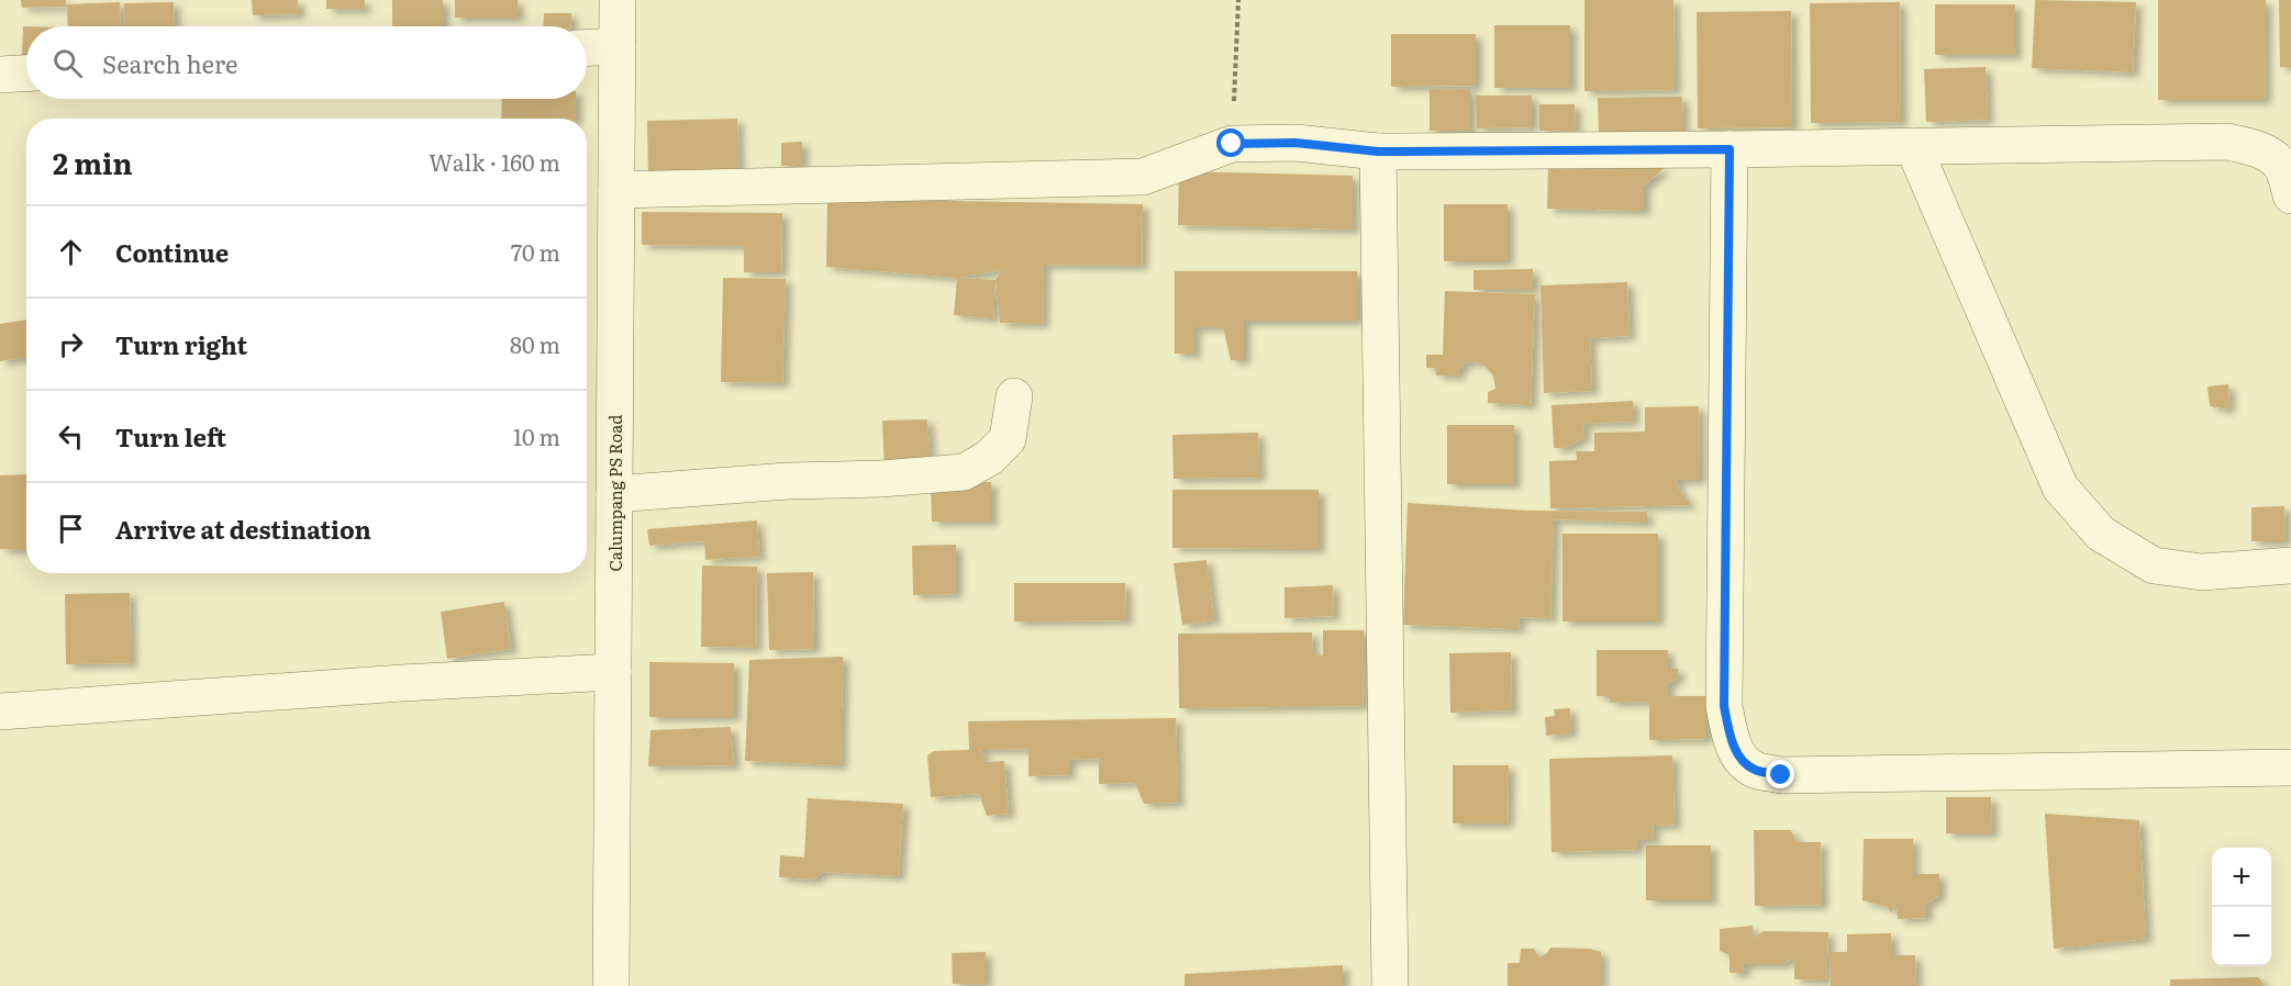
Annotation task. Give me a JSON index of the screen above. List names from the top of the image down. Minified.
{"streets":{"street":["Calumpang PS Road"]},"page":{"search":"Search here","heading":["2 min","Walk · 160 m"],"list":[["Continue","70 m"],["Turn right","80 m"],["Turn left","10 m"],"Arrive at destination"],"map_buttons":["+","−"]}}
